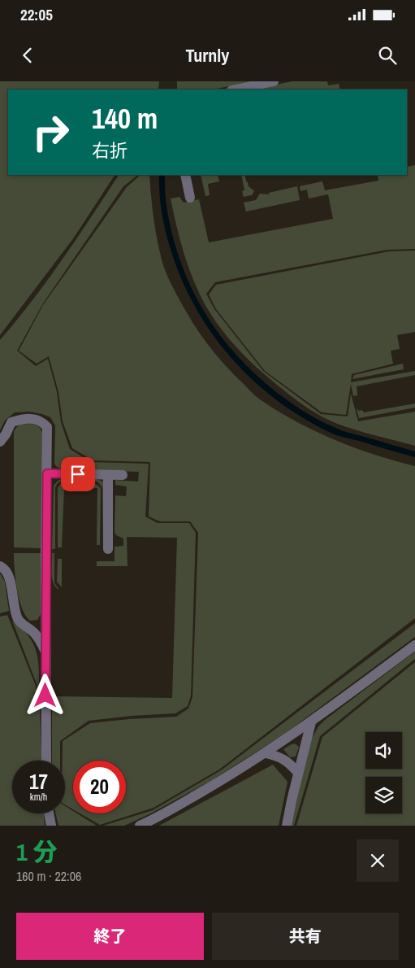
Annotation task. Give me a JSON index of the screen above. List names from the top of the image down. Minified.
{"page":{"status":"22:05","header":"Turnly","turn":["140 m","右折"],"speed":"17 km/h","limit":"20","heading":["1 分","160 m · 22:06"],"buttons":["終了","共有"]}}
